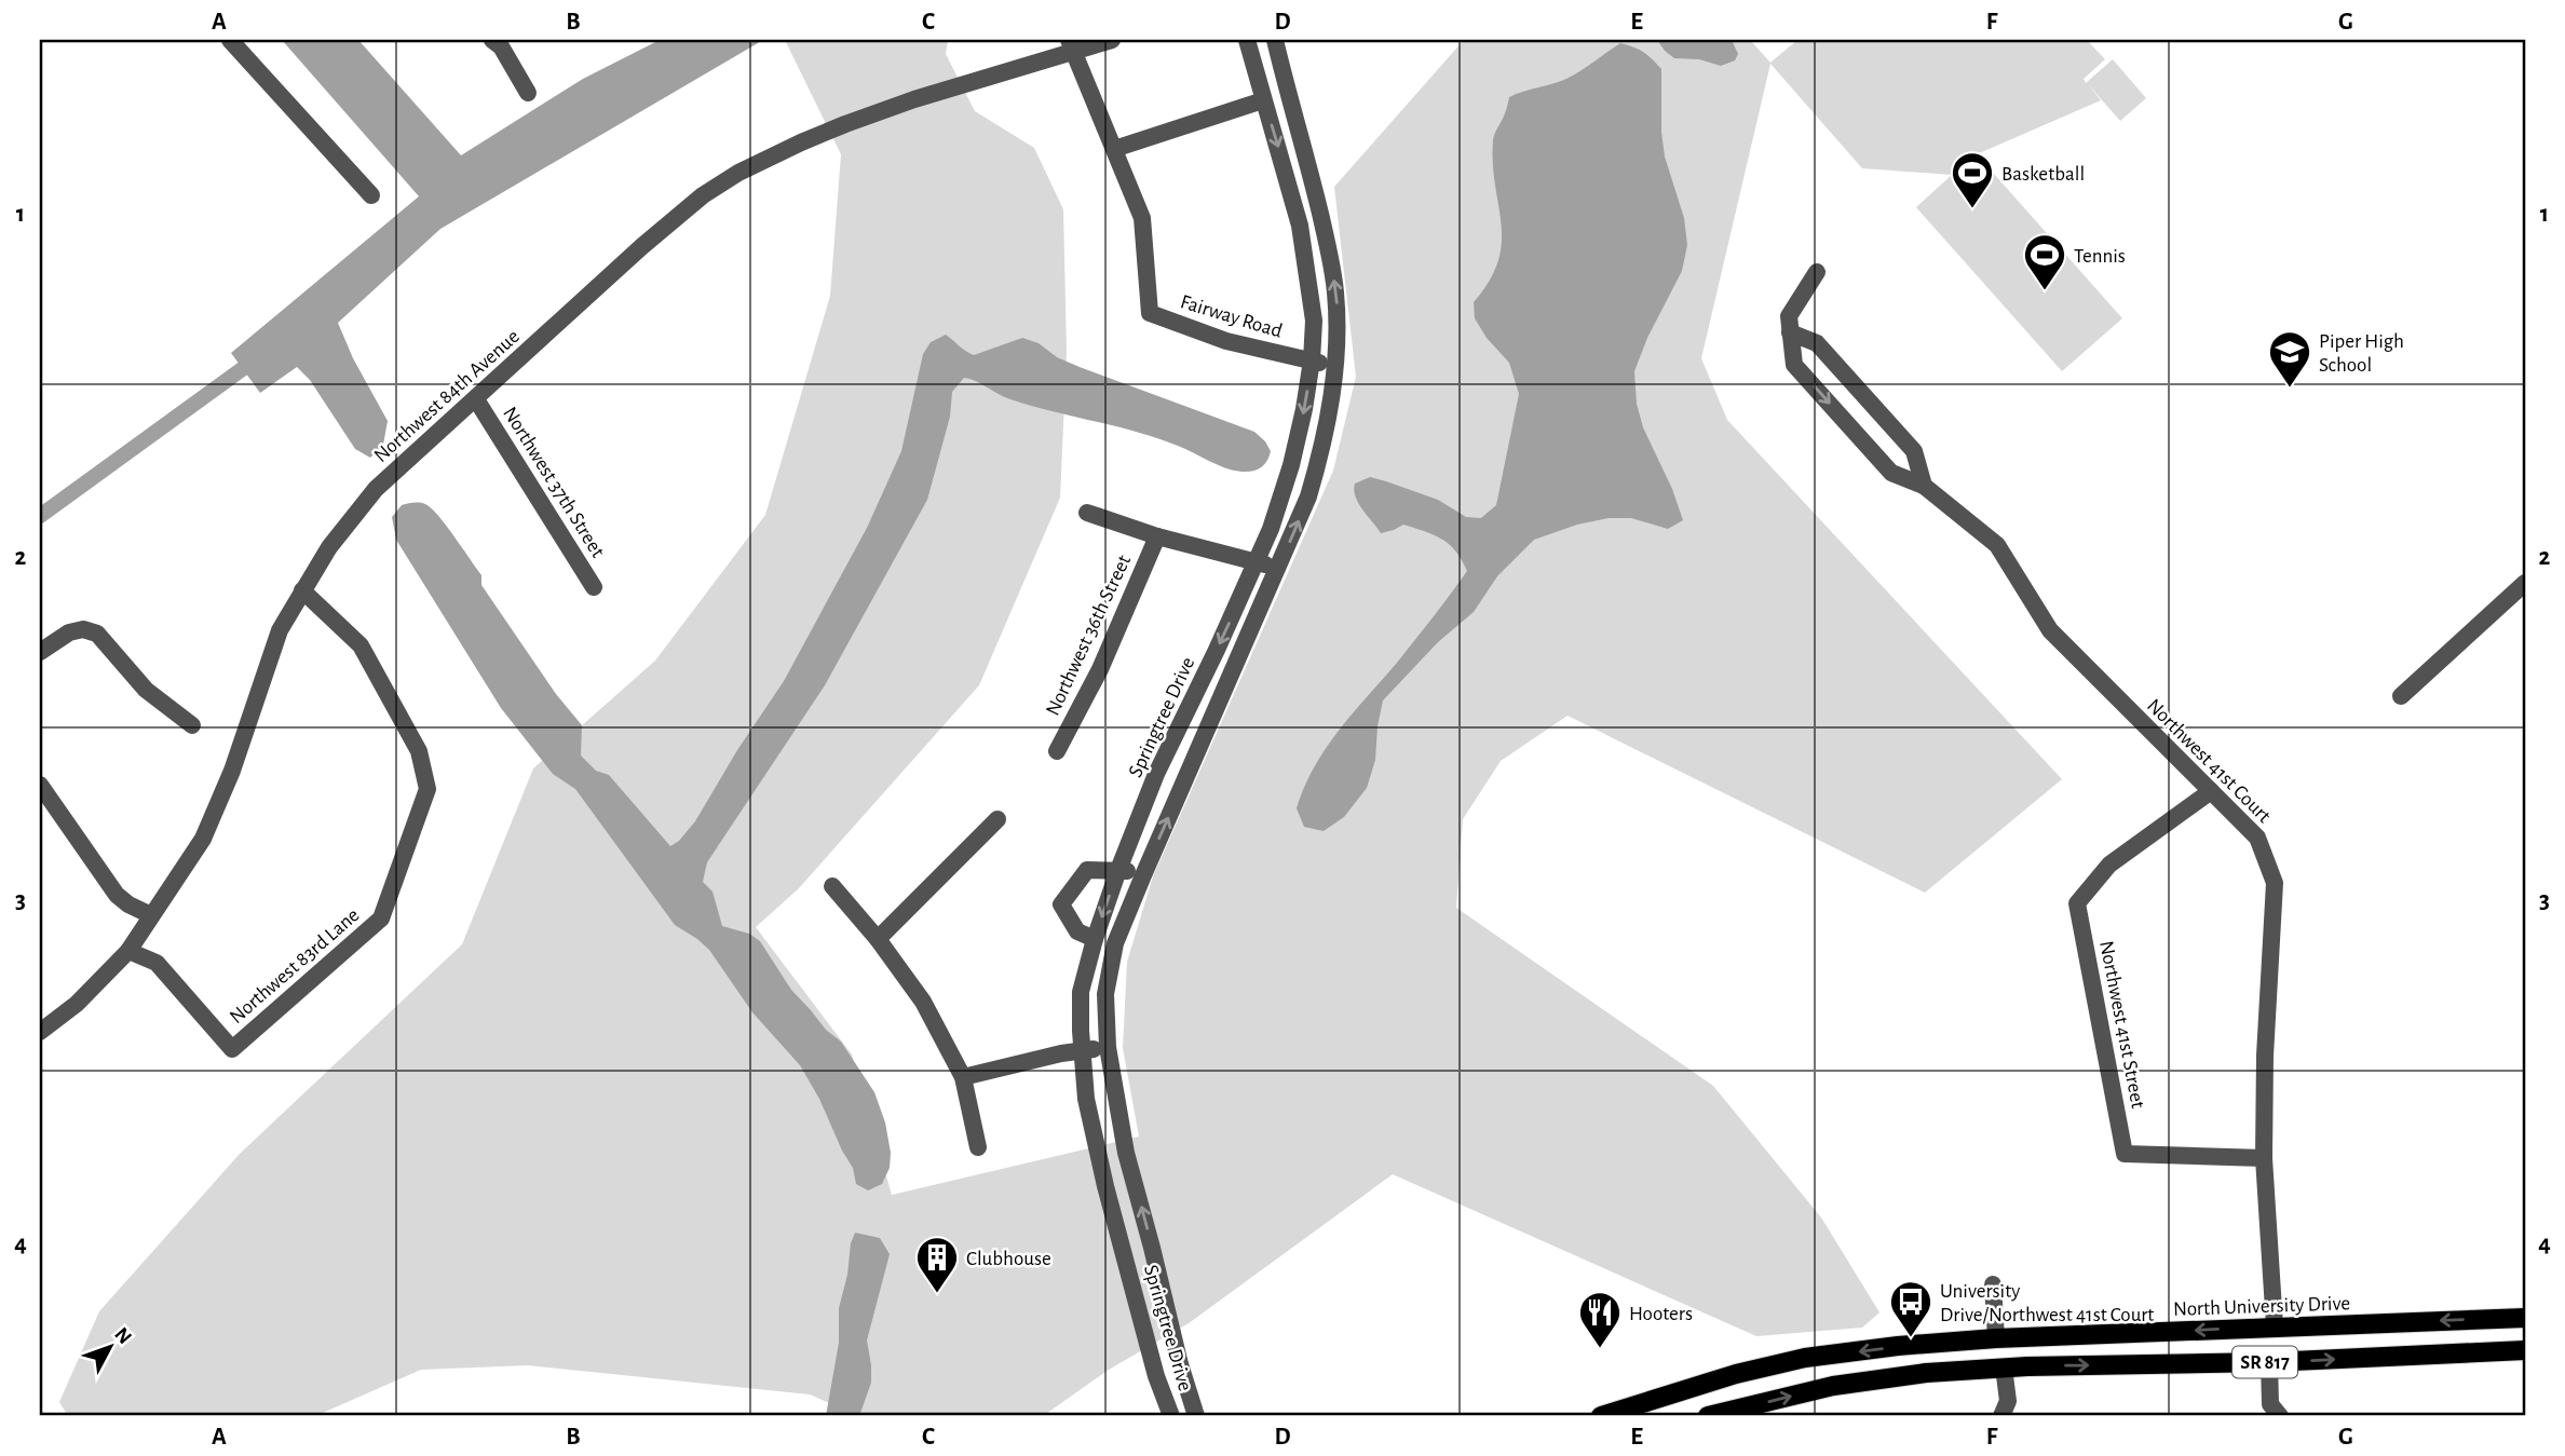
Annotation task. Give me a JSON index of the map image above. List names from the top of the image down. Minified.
{"streets":{"main road":["North University Drive","SR 817"],"street":["Fairway Road","Northwest 84th Avenue","Northwest 37th Street","Northwest 36th Street","Springtree Drive","Northwest 41st Court","Northwest 83rd Lane","Northwest 41st Street"]},"crossings":[["Fairway Road","Northwest 84th Avenue"],["Fairway Road","Springtree Drive"],["Northwest 84th Avenue","Northwest 37th Street"],["Northwest 84th Avenue","Northwest 83rd Lane"],["Northwest 41st Court","Northwest 41st Street"],["Northwest 41st Court","North University Drive"]],"places":{"sports":["Basketball","Tennis"],"school or university":["Piper High School"],"building":["Clubhouse"],"bus stop":["University Drive/Northwest 41st Court"],"restaurant":["Hooters"]},"north":"top right","grid":{"columns":["A","B","C","D","E","F","G"],"rows":["1","2","3","4"]}}
